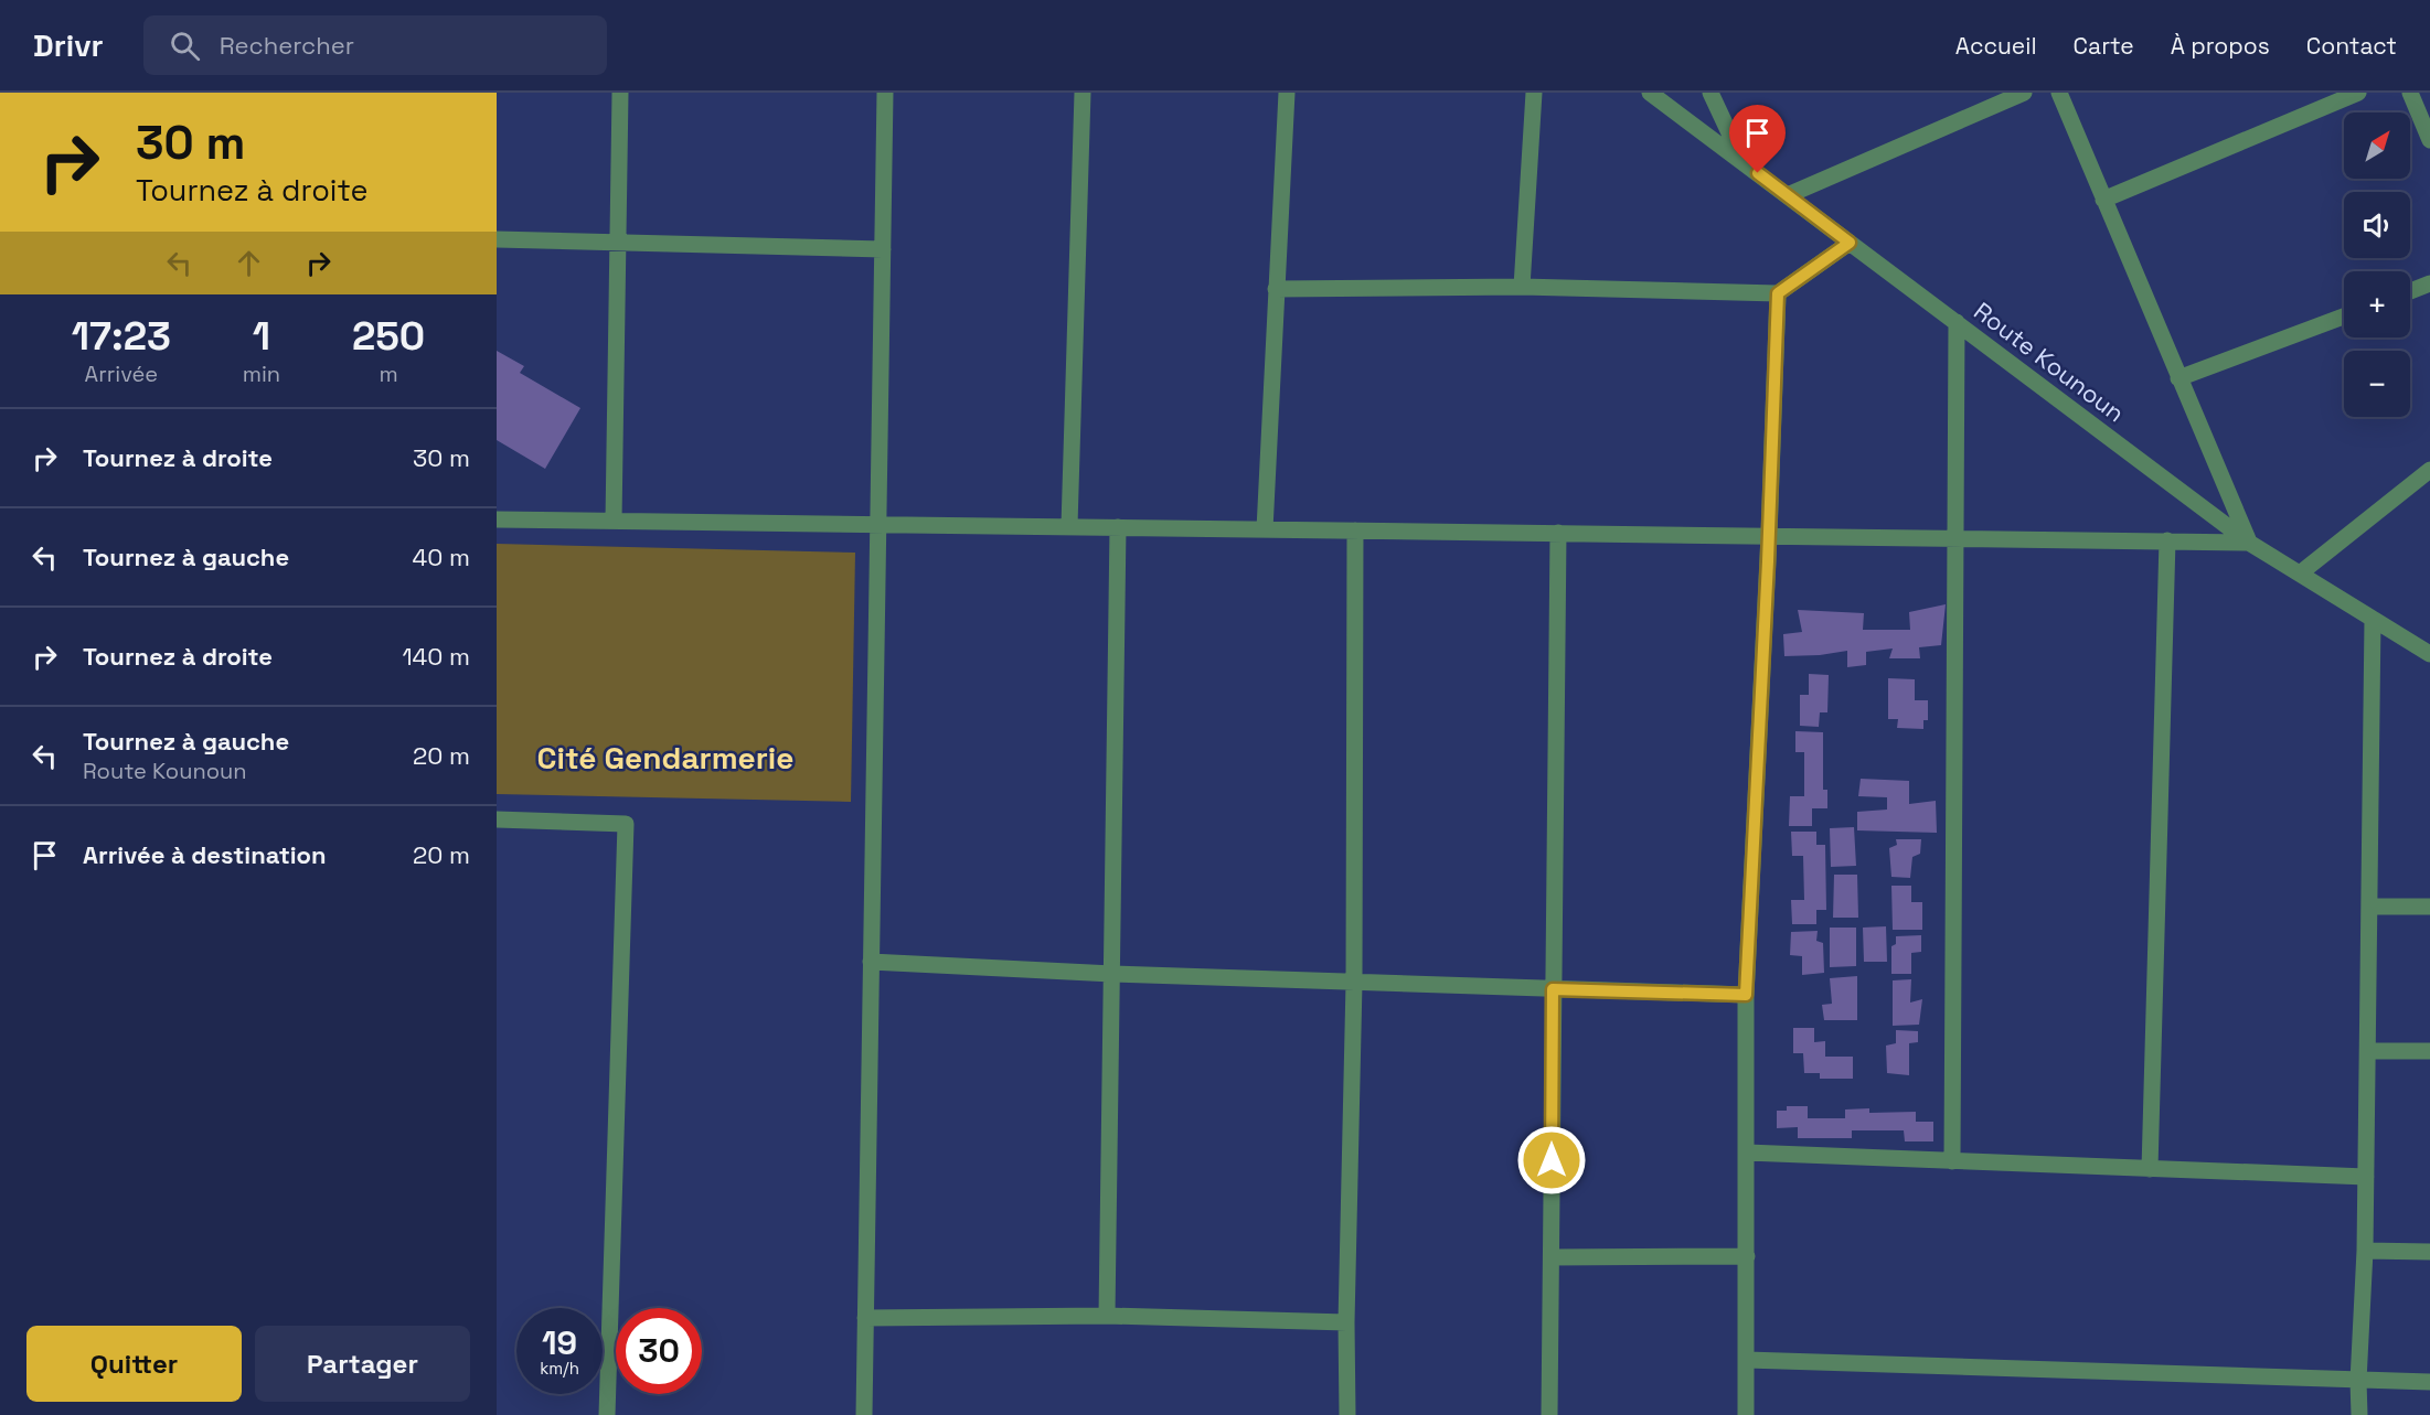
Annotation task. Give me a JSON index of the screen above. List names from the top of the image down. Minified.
{"streets":{"street":["Route Kounoun"]},"districts":["Cité Gendarmerie"],"north":"top right","page":{"header":"Drivr","search":"Rechercher","nav":["Accueil","Carte","À propos","Contact"],"turn":["30 m","Tournez à droite"],"map_buttons":["+","−"],"eta":["17:23","Arrivée","1","min","250","m"],"list":[{"name":"Tournez à droite","value":"30 m"},{"name":"Tournez à gauche","value":"40 m"},{"name":"Tournez à droite","value":"140 m"},{"name":"Tournez à gauche","note":"Route Kounoun","value":"20 m"},{"name":"Arrivée à destination","value":"20 m"}],"speed":"19 km/h","limit":"30","buttons":["Quitter","Partager"]}}
